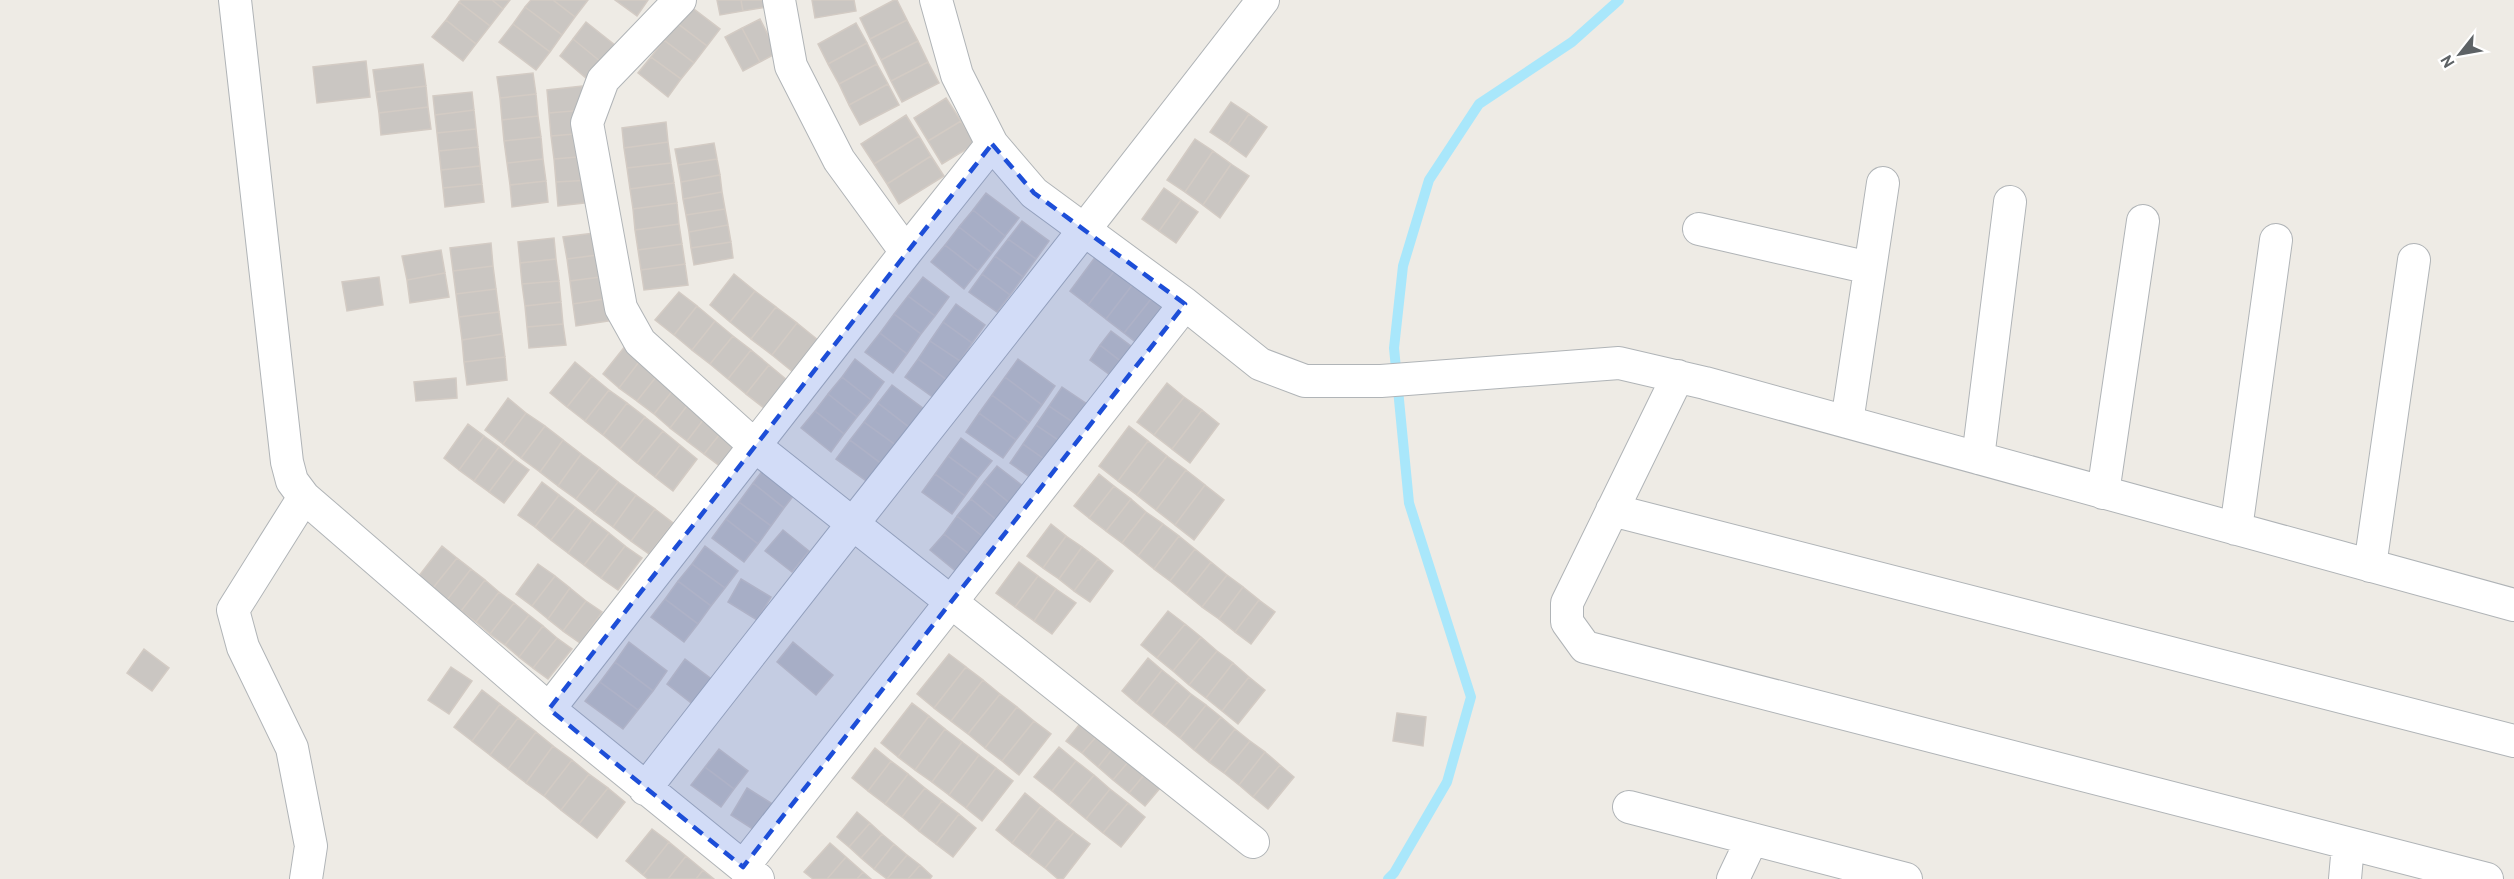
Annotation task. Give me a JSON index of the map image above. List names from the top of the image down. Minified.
{"north":"bottom left"}
